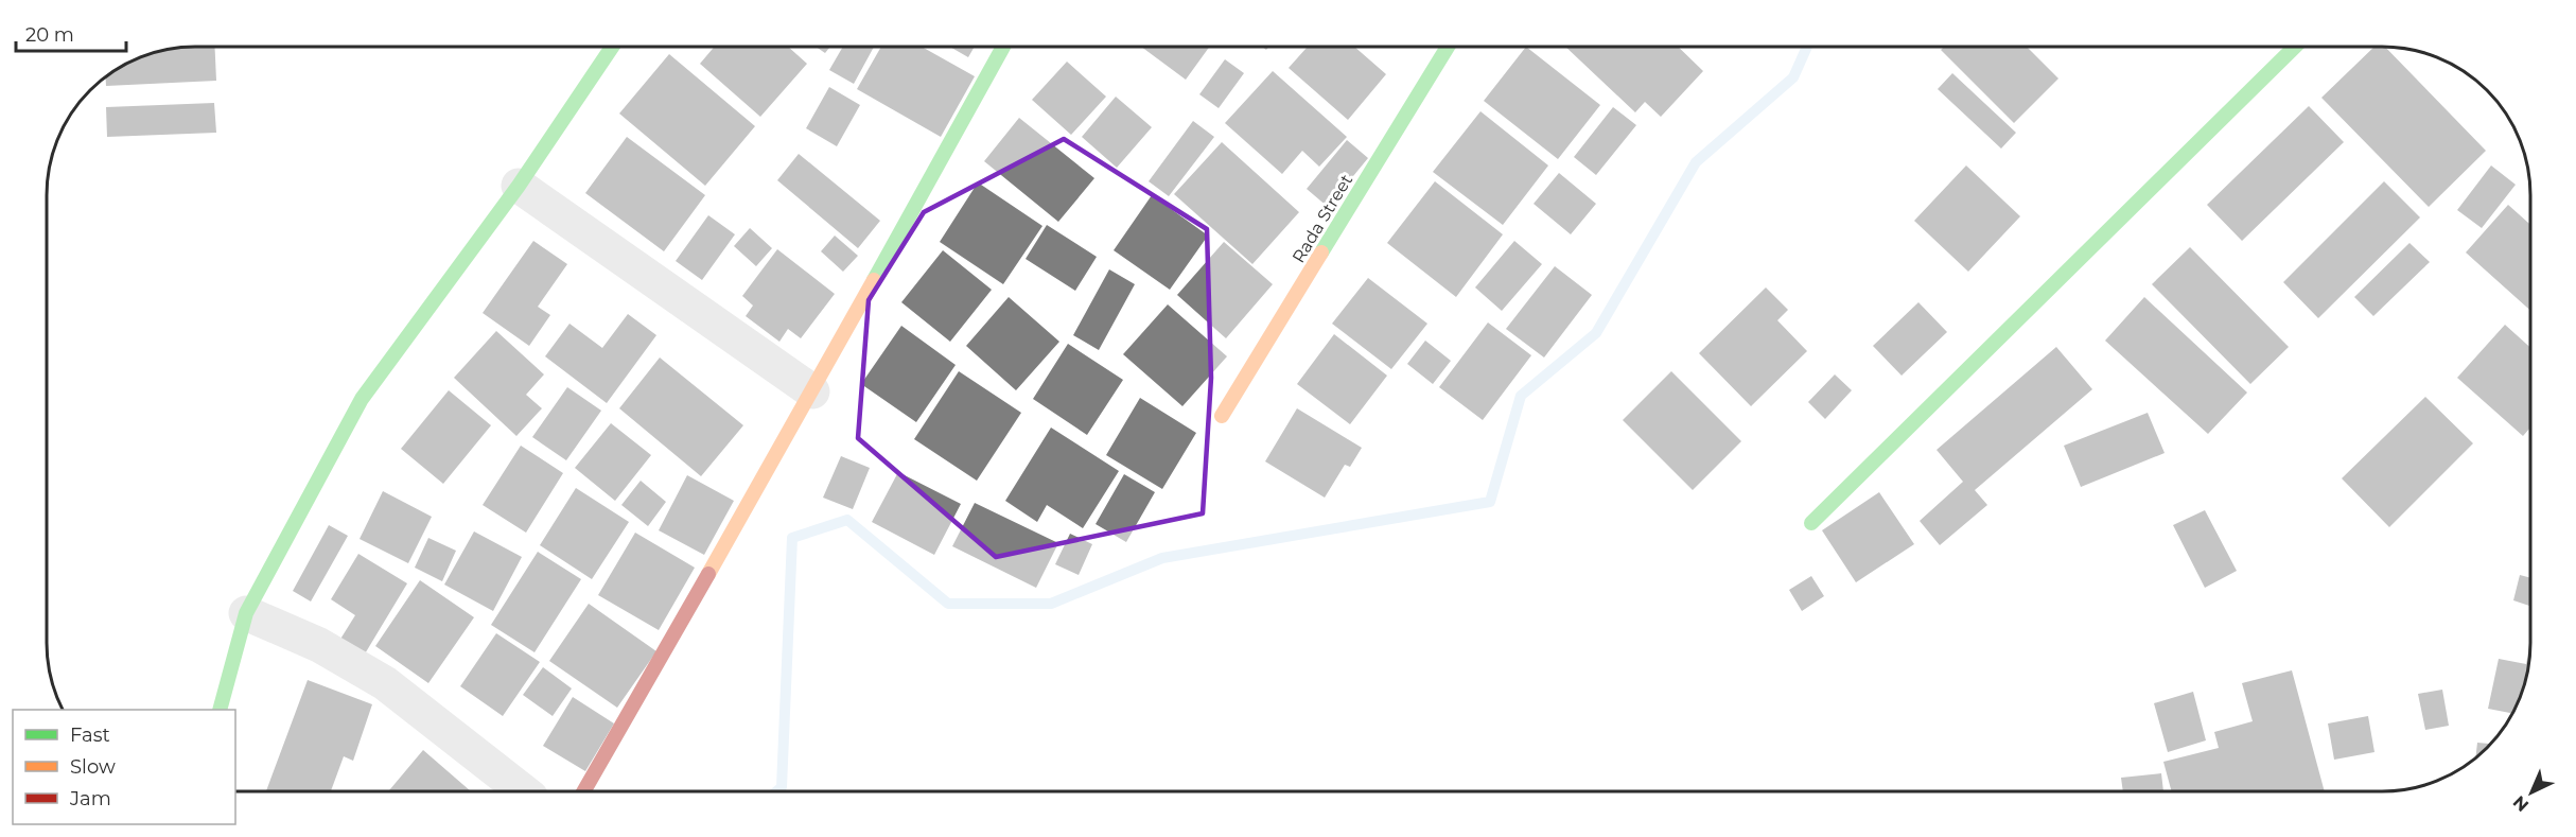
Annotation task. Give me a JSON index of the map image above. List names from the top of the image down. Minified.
{"streets":{"street":["Rada Street"]},"legend":["Fast","Slow","Jam"],"scale_bar":"20 m","north":"bottom left"}
